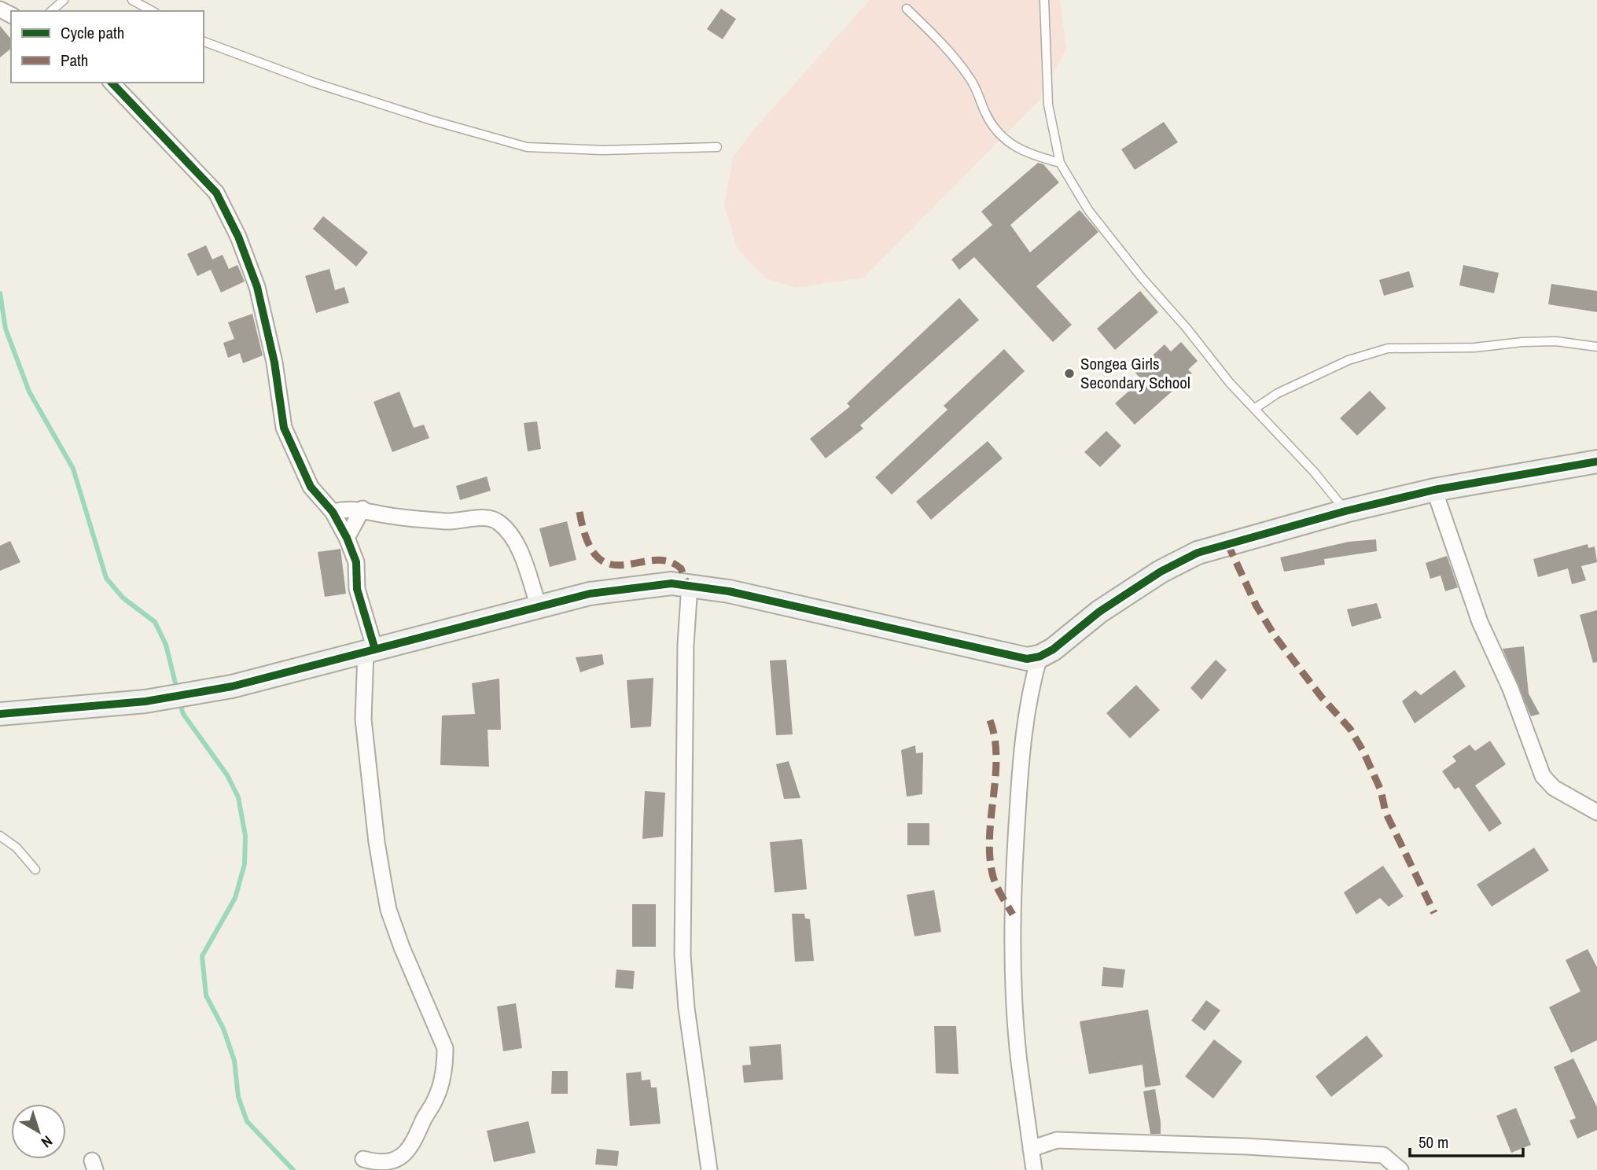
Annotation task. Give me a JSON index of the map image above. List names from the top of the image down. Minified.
{"places":["Songea Girls Secondary School"],"legend":["Cycle path","Path"],"scale_bar":"50 m","north":"bottom right"}
